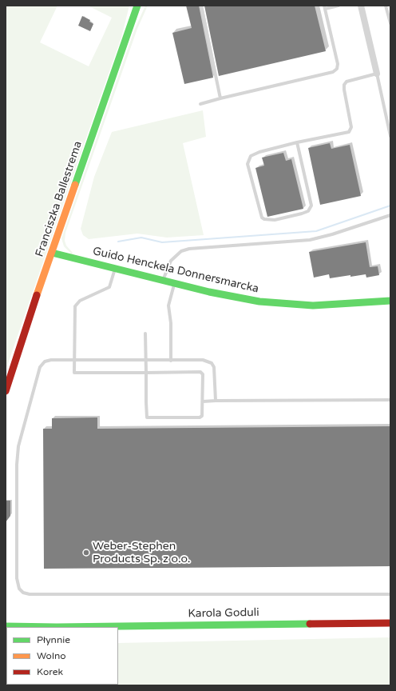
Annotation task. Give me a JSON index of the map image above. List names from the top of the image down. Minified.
{"streets":{"street":["Franciszka Ballestrema","Guido Henckela Donnersmarcka","Karola Goduli"]},"crossings":[["Franciszka Ballestrema","Guido Henckela Donnersmarcka"]],"places":["Weber-Stephen Products Sp. z o.o."],"legend":["Płynnie","Wolno","Korek"]}
